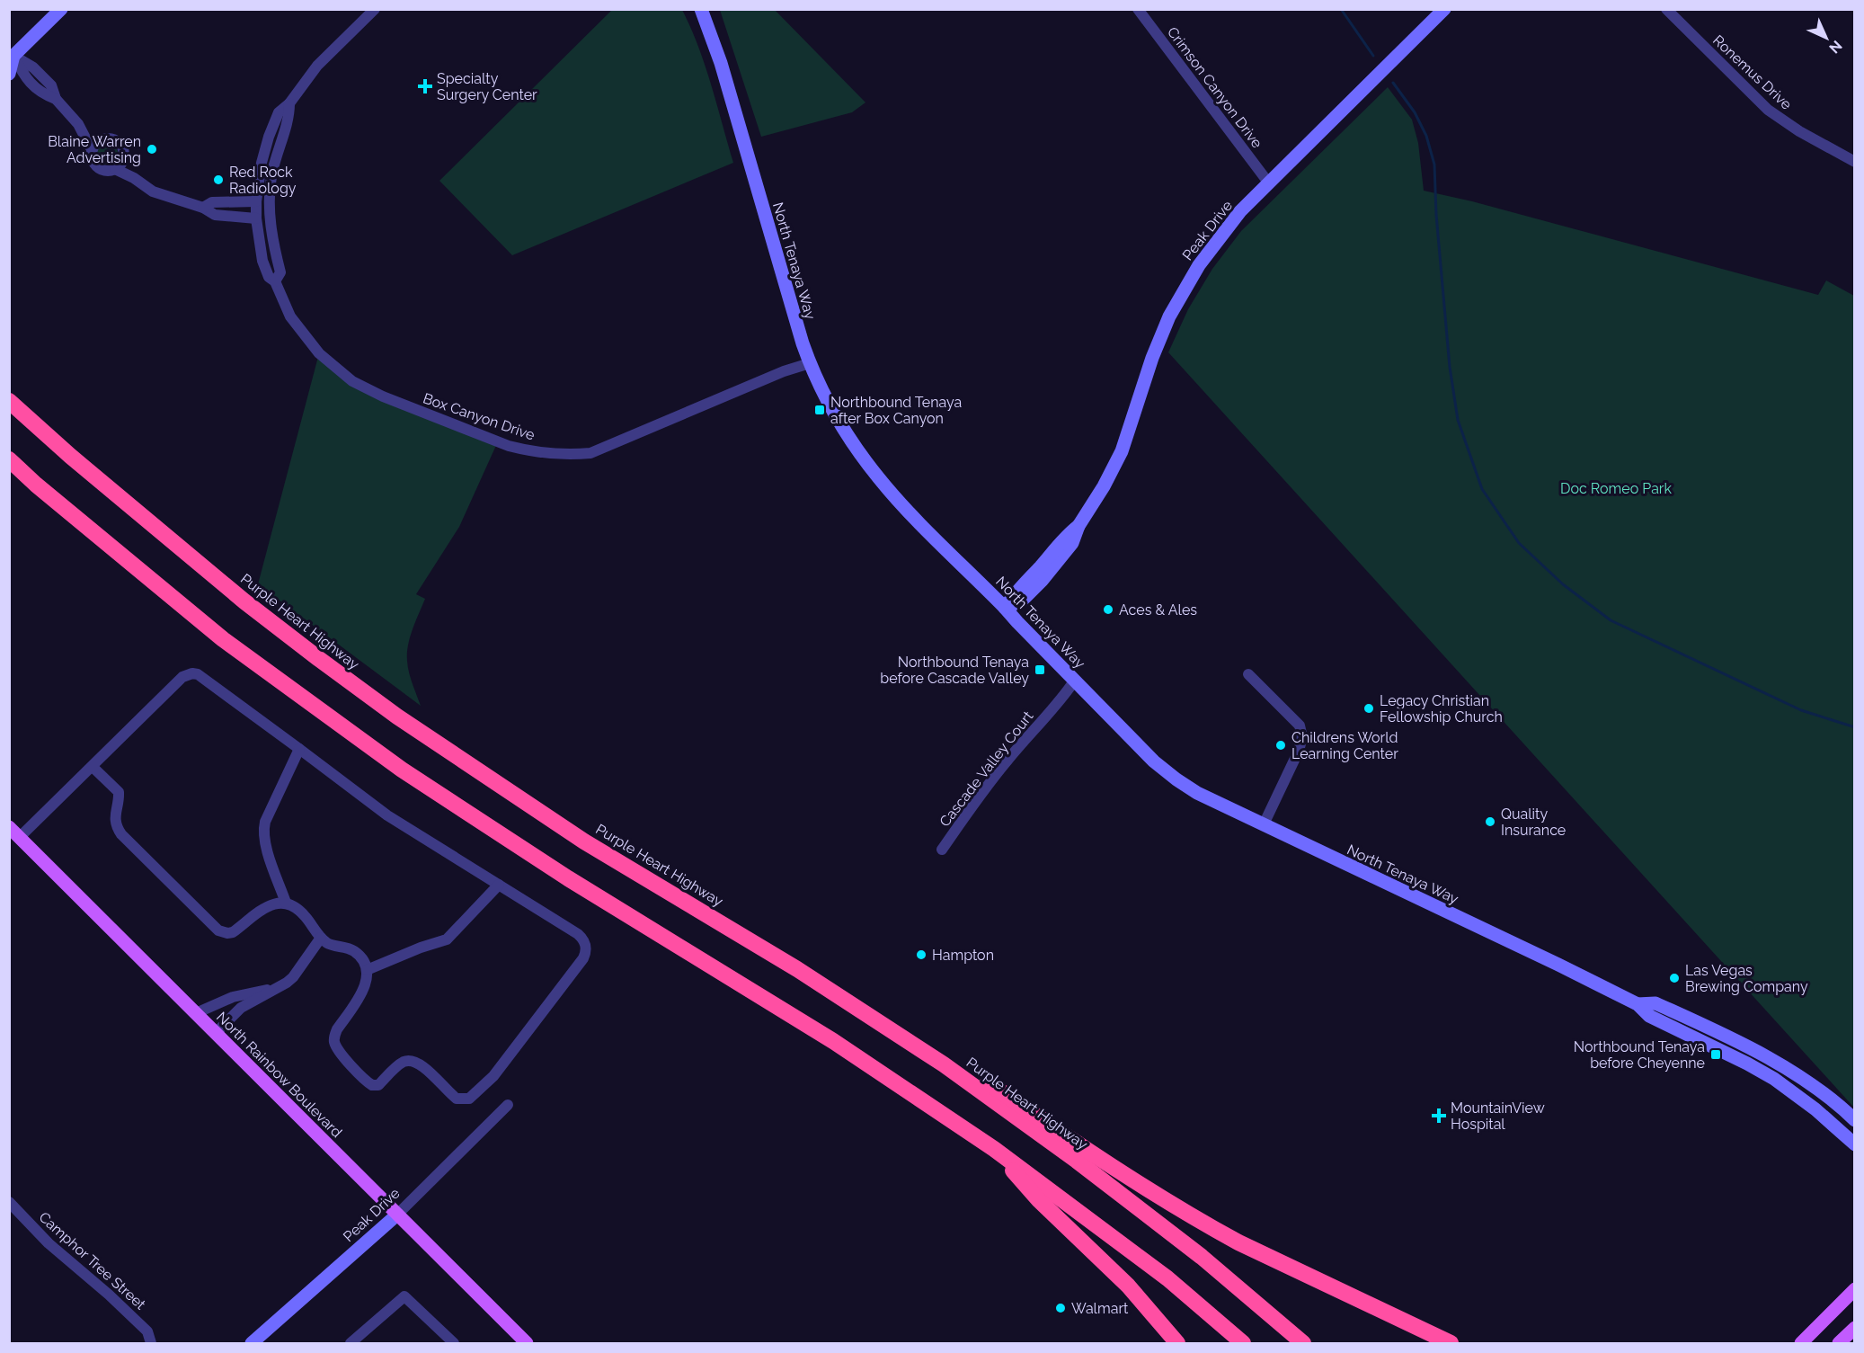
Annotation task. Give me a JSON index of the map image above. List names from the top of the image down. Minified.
{"streets":{"highway":["Purple Heart Highway"],"main road":["Peak Drive","North Tenaya Way","North Rainbow Boulevard"],"street":["Ronemus Drive","Crimson Canyon Drive","Box Canyon Drive","Cascade Valley Court","Camphor Tree Street"]},"crossings":[["Crimson Canyon Drive","Peak Drive"],["Peak Drive","North Tenaya Way"],["Peak Drive","North Rainbow Boulevard"],["North Tenaya Way","Box Canyon Drive"],["North Tenaya Way","Cascade Valley Court"]],"parks":["Doc Romeo Park"],"places":{"health":["Specialty Surgery Center","MountainView Hospital"],"other":["Blaine Warren Advertising","Red Rock Radiology","Aces & Ales","Legacy Christian Fellowship Church","Childrens World Learning Center","Quality Insurance","Hampton","Las Vegas Brewing Company","Walmart"],"transit":["Northbound Tenaya after Box Canyon","Northbound Tenaya before Cascade Valley","Northbound Tenaya before Cheyenne"]},"north":"bottom right"}
